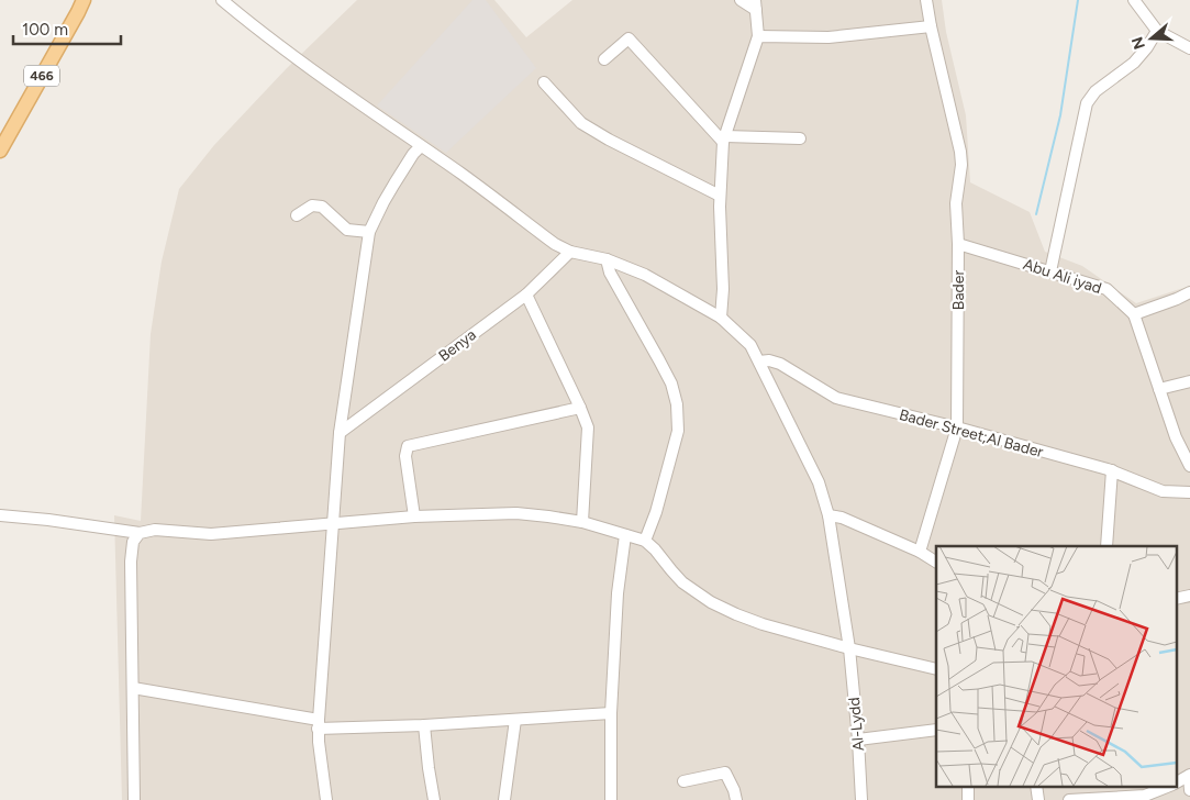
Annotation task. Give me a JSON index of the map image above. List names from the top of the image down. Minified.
{"streets":{"main road":["466"],"street":["Abu Ali iyad","Bader","Benya","Bader Street;Al Bader","Al-Lydd"]},"crossings":[["Abu Ali iyad","Bader"],["Bader","Bader Street;Al Bader"],["Benya","Al-Lydd"],["Bader Street;Al Bader","Al-Lydd"]],"scale_bar":"100 m","north":"left"}
